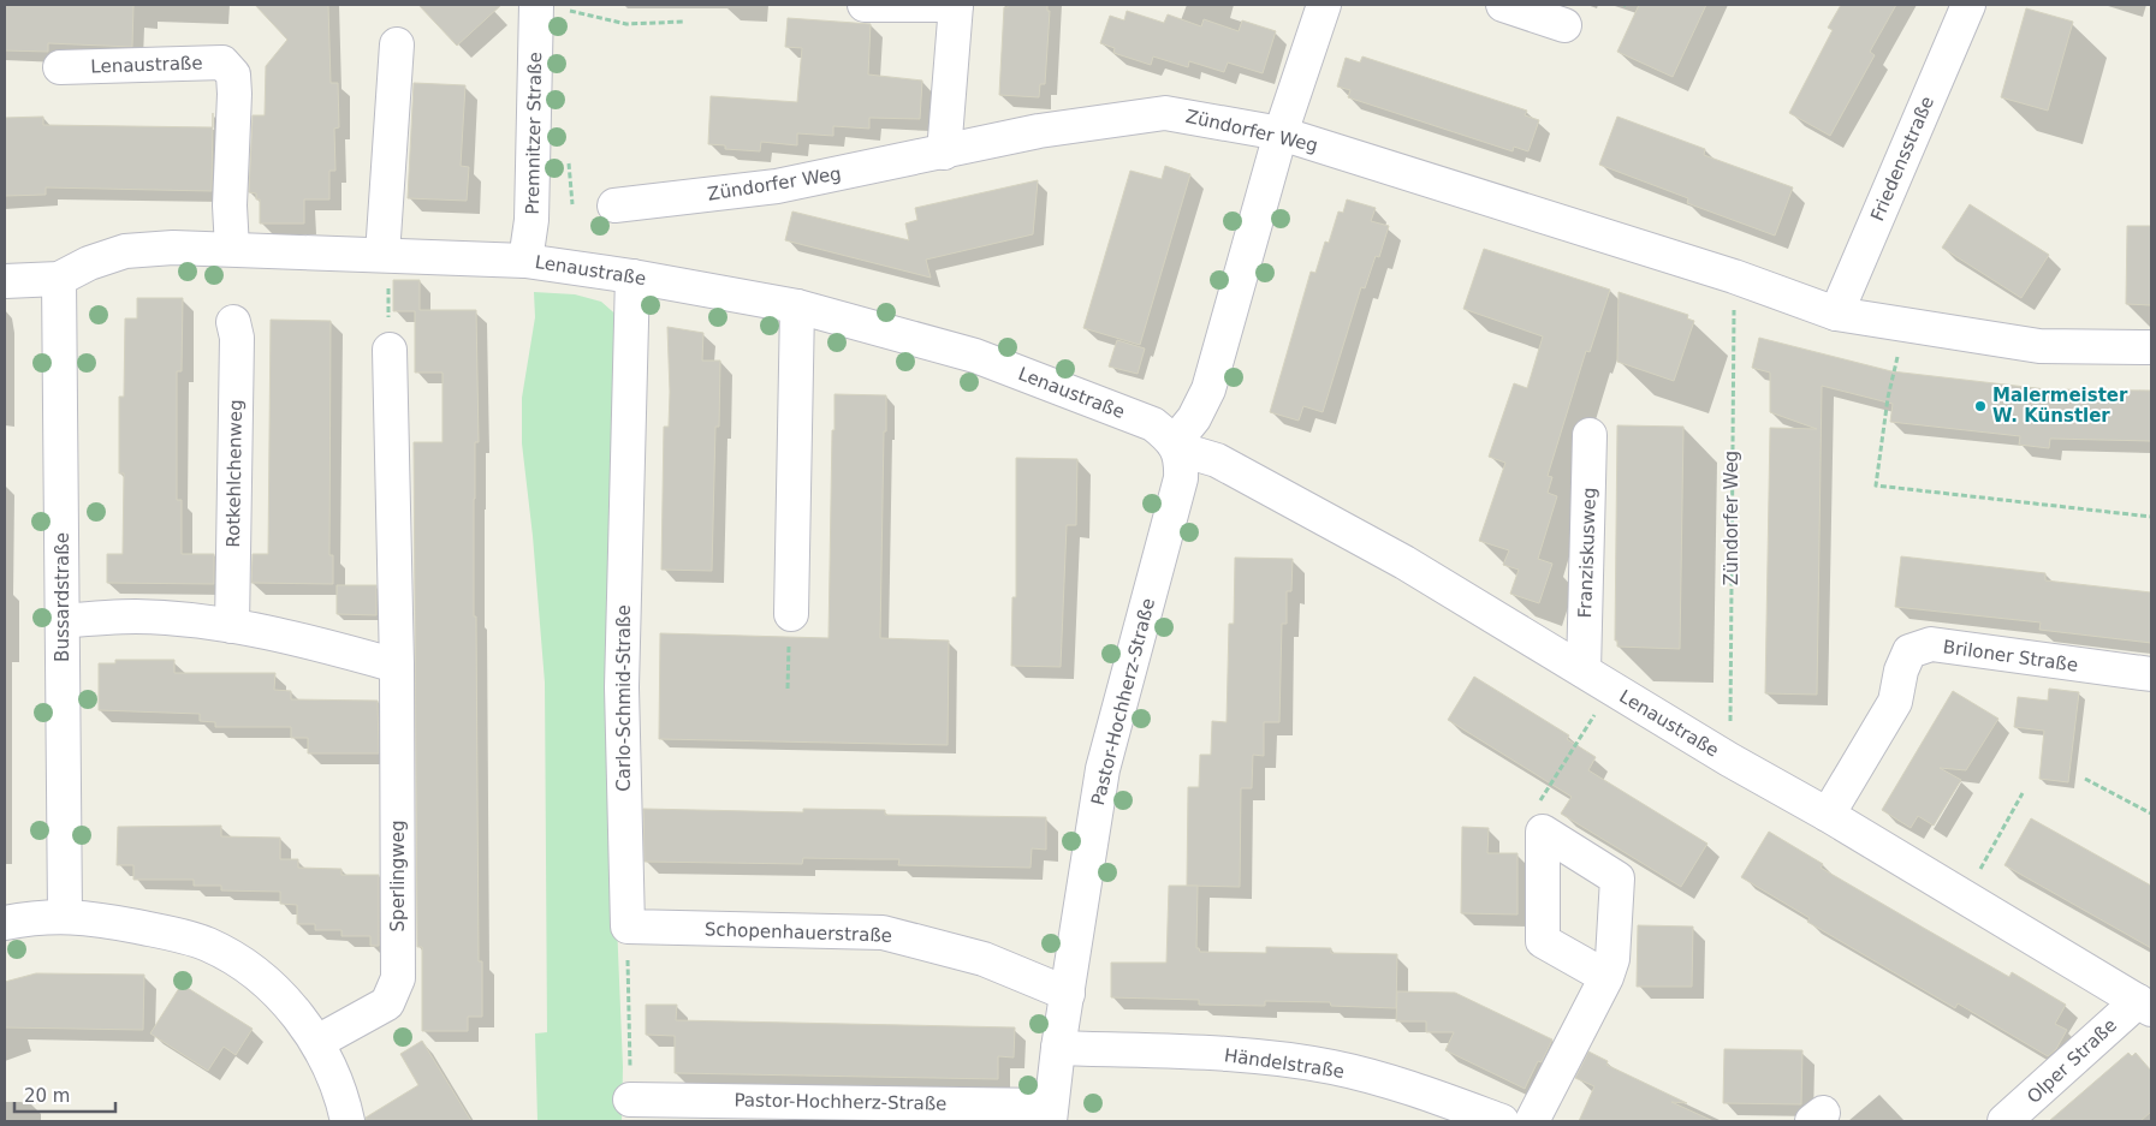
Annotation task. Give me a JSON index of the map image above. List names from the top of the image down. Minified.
{"streets":{"street":["Lenaustraße","Zündorfer Weg","Premnitzer Straße","Friedensstraße","Rotkehlchenweg","Franziskusweg","Bussardstraße","Briloner Straße","Carlo-Schmid-Straße","Pastor-Hochherz-Straße","Sperlingweg","Schopenhauerstraße","Olper Straße","Händelstraße"]},"crossings":[["Lenaustraße","Zündorfer Weg"],["Lenaustraße","Premnitzer Straße"],["Lenaustraße","Franziskusweg"],["Lenaustraße","Bussardstraße"],["Lenaustraße","Briloner Straße"],["Lenaustraße","Carlo-Schmid-Straße"],["Lenaustraße","Pastor-Hochherz-Straße"],["Lenaustraße","Olper Straße"],["Zündorfer Weg","Friedensstraße"],["Carlo-Schmid-Straße","Schopenhauerstraße"],["Pastor-Hochherz-Straße","Schopenhauerstraße"],["Pastor-Hochherz-Straße","Händelstraße"]],"places":["Malermeister W. Künstler"],"scale_bar":"20 m"}
